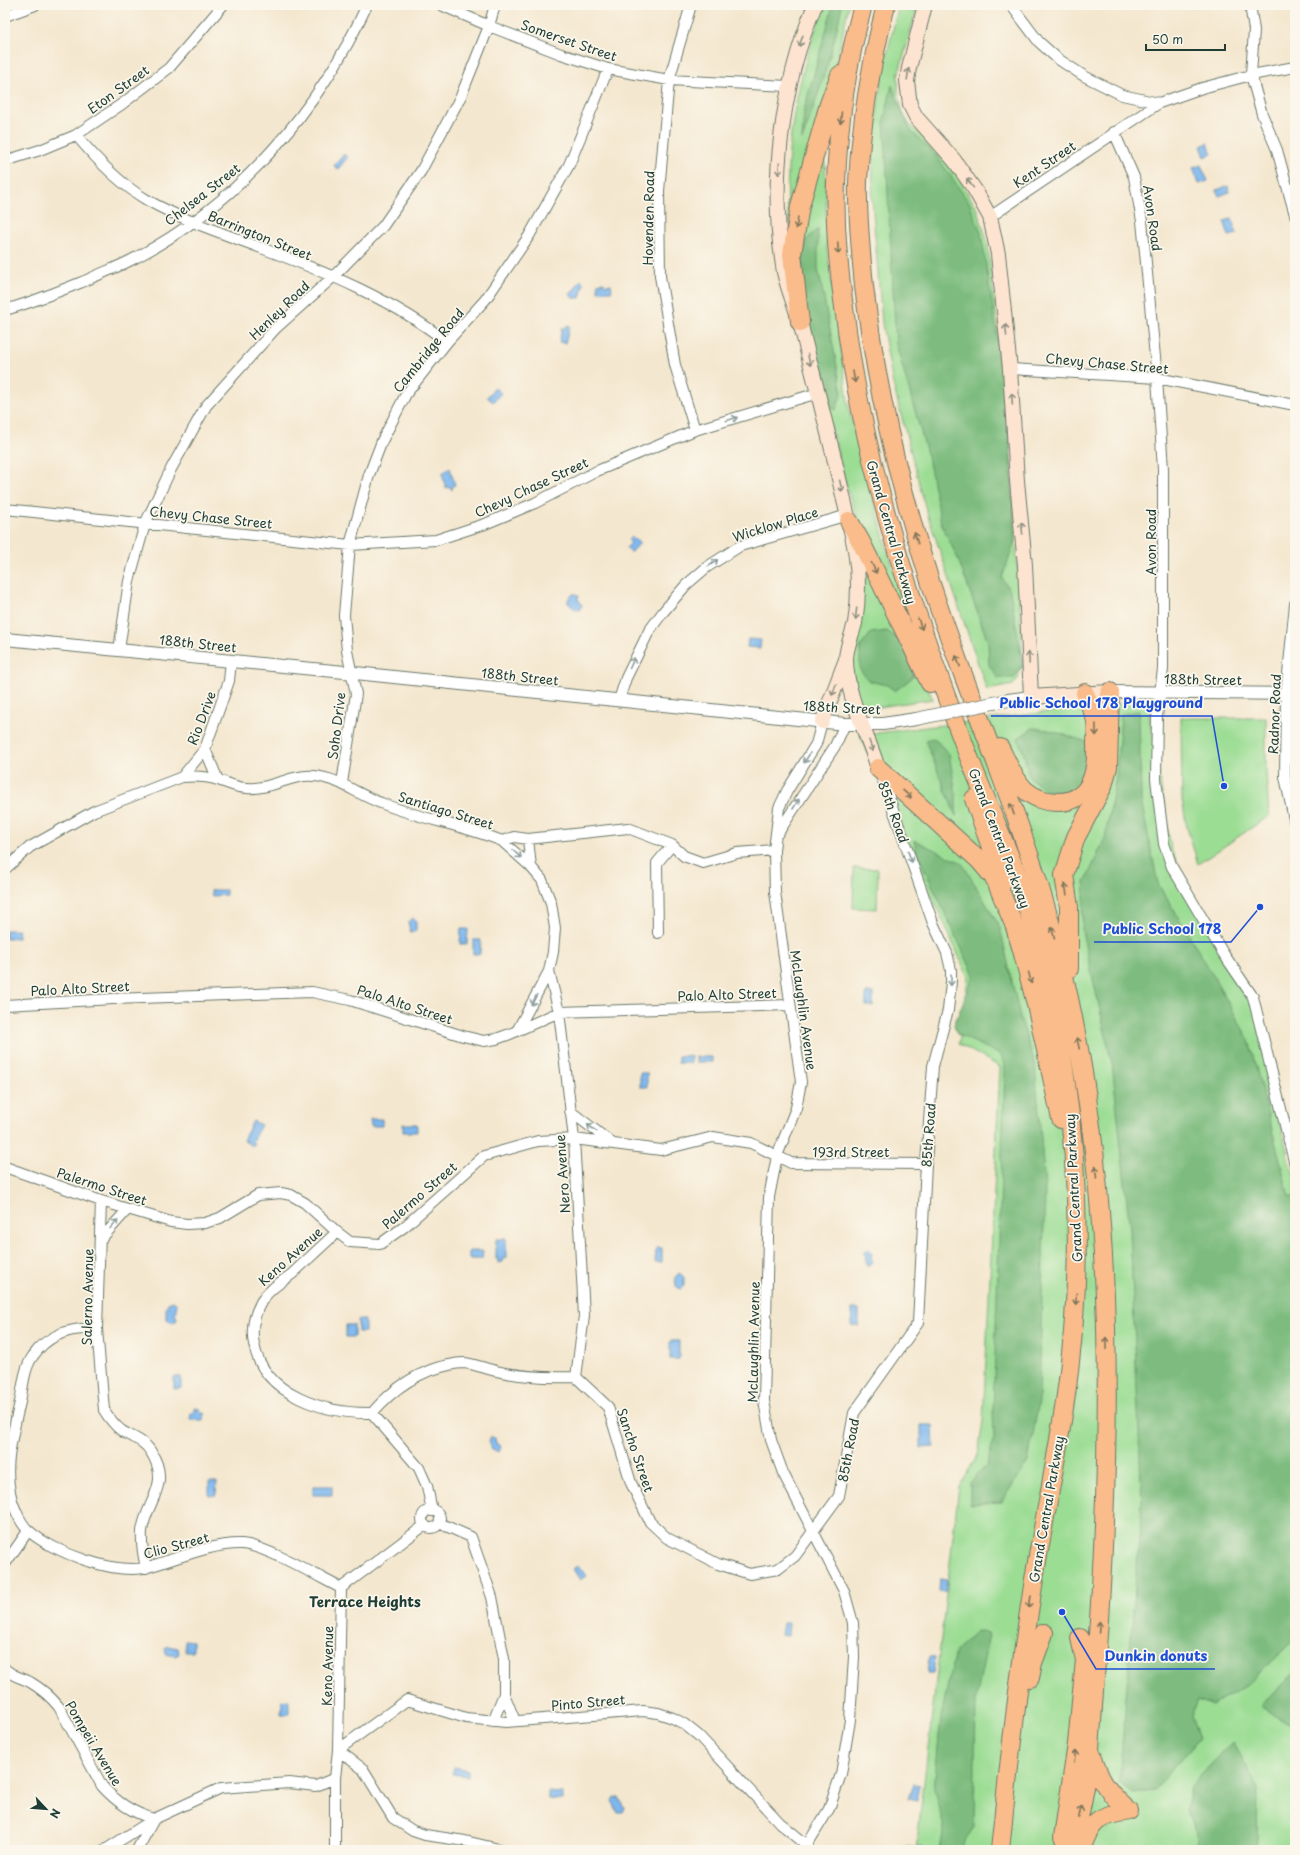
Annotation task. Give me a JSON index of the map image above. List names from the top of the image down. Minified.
{"streets":{"highway":["Grand Central Parkway"],"main road":["85th Road"],"street":["Somerset Street","Eton Street","Kent Street","Chelsea Street","Hovenden Road","Avon Road","Barrington Street","Henley Road","Cambridge Road","Chevy Chase Street","Wicklow Place","188th Street","Radnor Road","Rio Drive","Soho Drive","Santiago Street","Palo Alto Street","McLaughlin Avenue","193rd Street","Nero Avenue","Palermo Street","Keno Avenue","Salerno Avenue","Sancho Street","Clio Street","Pinto Street","Pompeii Avenue"]},"crossings":[["Somerset Street","Hovenden Road"],["Somerset Street","Henley Road"],["Somerset Street","Cambridge Road"],["Eton Street","Barrington Street"],["Kent Street","Avon Road"],["Chelsea Street","Barrington Street"],["Hovenden Road","Chevy Chase Street"],["Avon Road","Chevy Chase Street"],["Avon Road","188th Street"],["Barrington Street","Henley Road"],["Barrington Street","Cambridge Road"],["Henley Road","Chevy Chase Street"],["Henley Road","188th Street"],["Cambridge Road","Chevy Chase Street"],["Cambridge Road","188th Street"],["Cambridge Road","Soho Drive"],["Wicklow Place","188th Street"],["188th Street","Radnor Road"],["188th Street","Rio Drive"],["188th Street","Soho Drive"],["188th Street","85th Road"],["188th Street","McLaughlin Avenue"],["Rio Drive","Santiago Street"],["Soho Drive","Santiago Street"],["Santiago Street","McLaughlin Avenue"],["Santiago Street","Nero Avenue"],["85th Road","McLaughlin Avenue"],["85th Road","193rd Street"],["85th Road","Sancho Street"],["Palo Alto Street","McLaughlin Avenue"],["Palo Alto Street","Nero Avenue"],["McLaughlin Avenue","193rd Street"],["McLaughlin Avenue","Palermo Street"],["McLaughlin Avenue","Sancho Street"],["McLaughlin Avenue","Pinto Street"],["193rd Street","Palermo Street"],["Nero Avenue","Palermo Street"],["Nero Avenue","Sancho Street"],["Palermo Street","Keno Avenue"],["Palermo Street","Salerno Avenue"],["Keno Avenue","Clio Street"],["Keno Avenue","Pinto Street"],["Salerno Avenue","Clio Street"]],"one_way":["Wicklow Place","85th Road"],"districts":["Terrace Heights"],"places":["Public School 178 Playground","Public School 178","Dunkin donuts"],"scale_bar":"50 m","north":"bottom right"}
